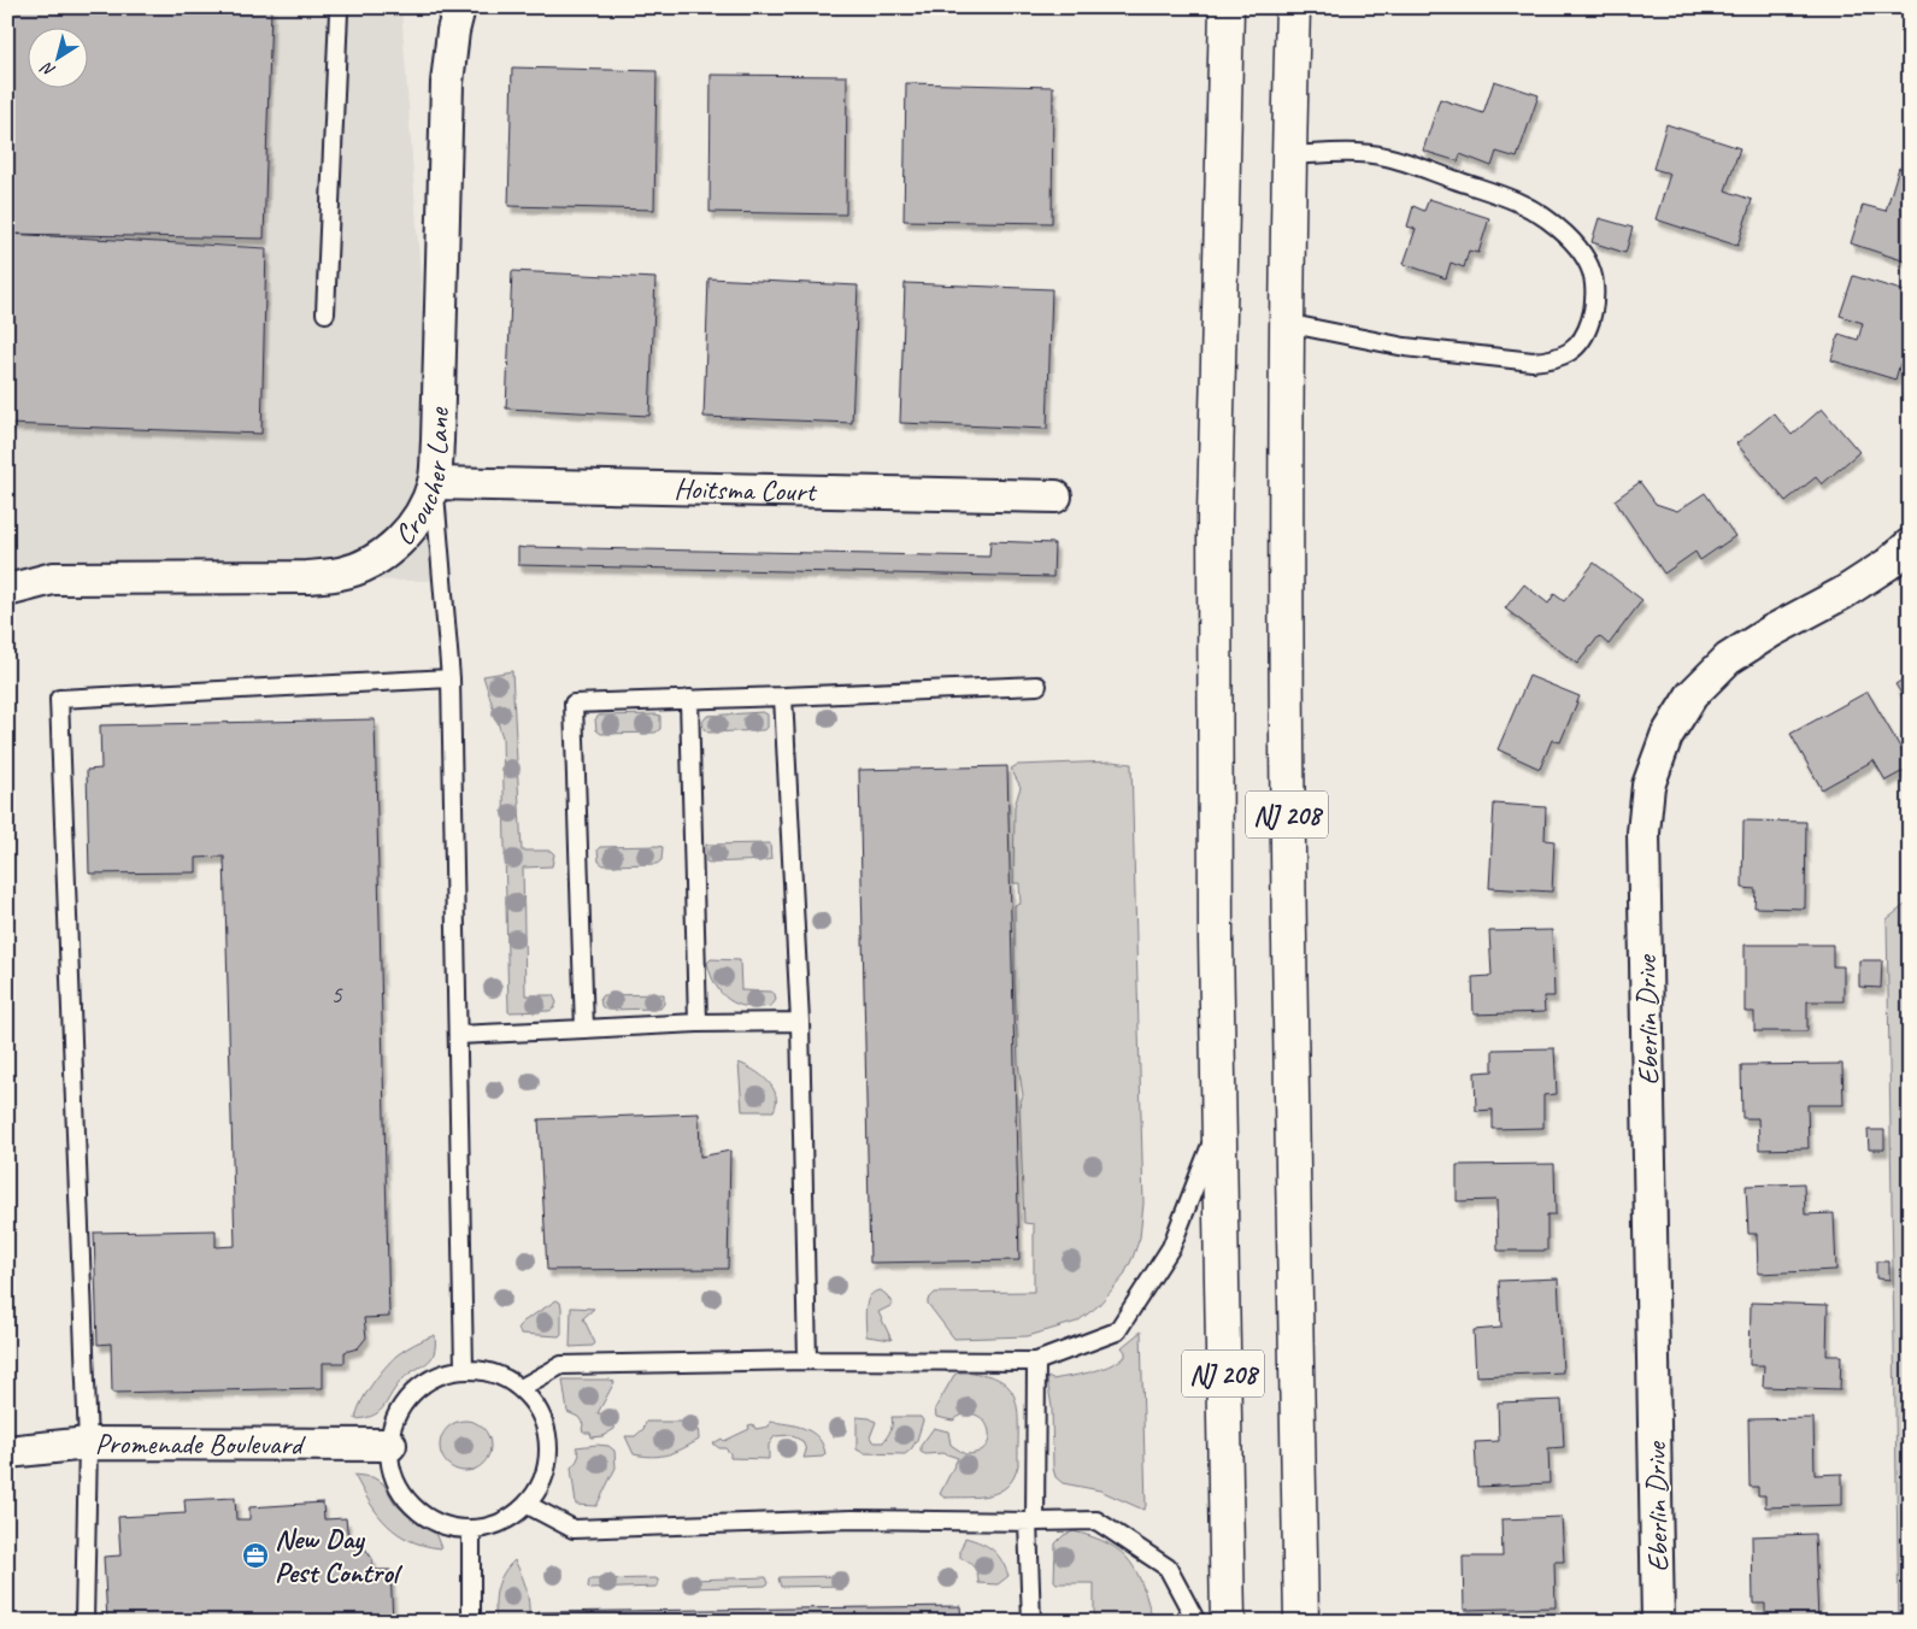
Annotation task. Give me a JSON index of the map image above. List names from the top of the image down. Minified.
{"streets":{"highway":["NJ 208"],"street":["Croucher Lane","Hoitsma Court","Eberlin Drive","Promenade Boulevard"]},"crossings":[["Croucher Lane","Hoitsma Court"]],"places":{"office":["New Day Pest Control"]},"house_numbers":["5"],"north":"bottom left"}
